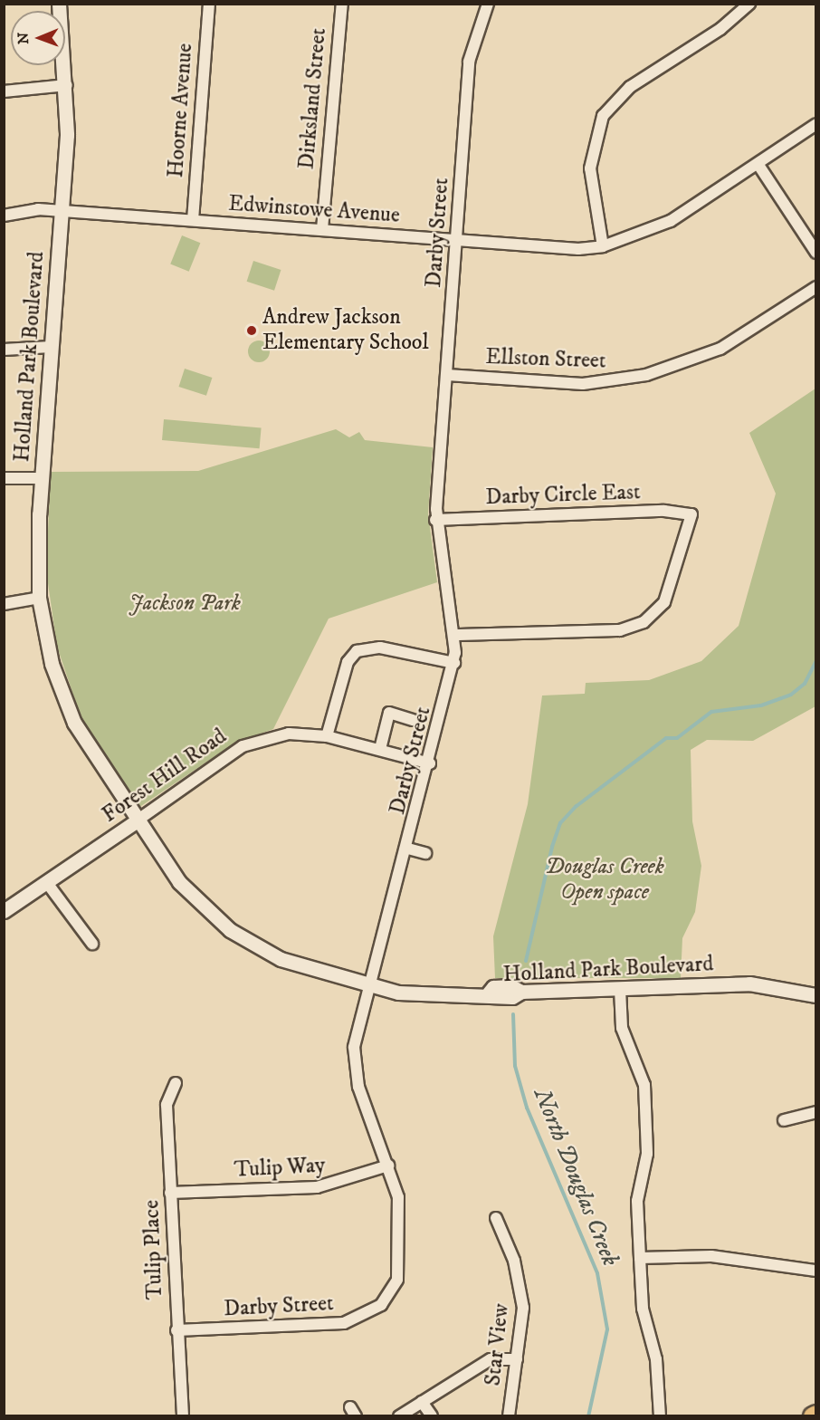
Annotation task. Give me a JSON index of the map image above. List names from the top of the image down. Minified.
{"streets":{"street":["Dirksland Street","Hoorne Avenue","Edwinstowe Avenue","Darby Street","Holland Park Boulevard","Ellston Street","Darby Circle East","Forest Hill Road","Tulip Way","Tulip Place","Star View"]},"crossings":[["Dirksland Street","Edwinstowe Avenue"],["Hoorne Avenue","Edwinstowe Avenue"],["Edwinstowe Avenue","Darby Street"],["Edwinstowe Avenue","Holland Park Boulevard"],["Darby Street","Holland Park Boulevard"],["Darby Street","Ellston Street"],["Darby Street","Darby Circle East"],["Darby Street","Forest Hill Road"],["Darby Street","Tulip Way"],["Darby Street","Tulip Place"],["Holland Park Boulevard","Forest Hill Road"],["Tulip Way","Tulip Place"]],"water":["North Douglas Creek"],"parks":["Jackson Park","Douglas Creek Open space"],"places":["Andrew Jackson Elementary School"],"north":"left"}
